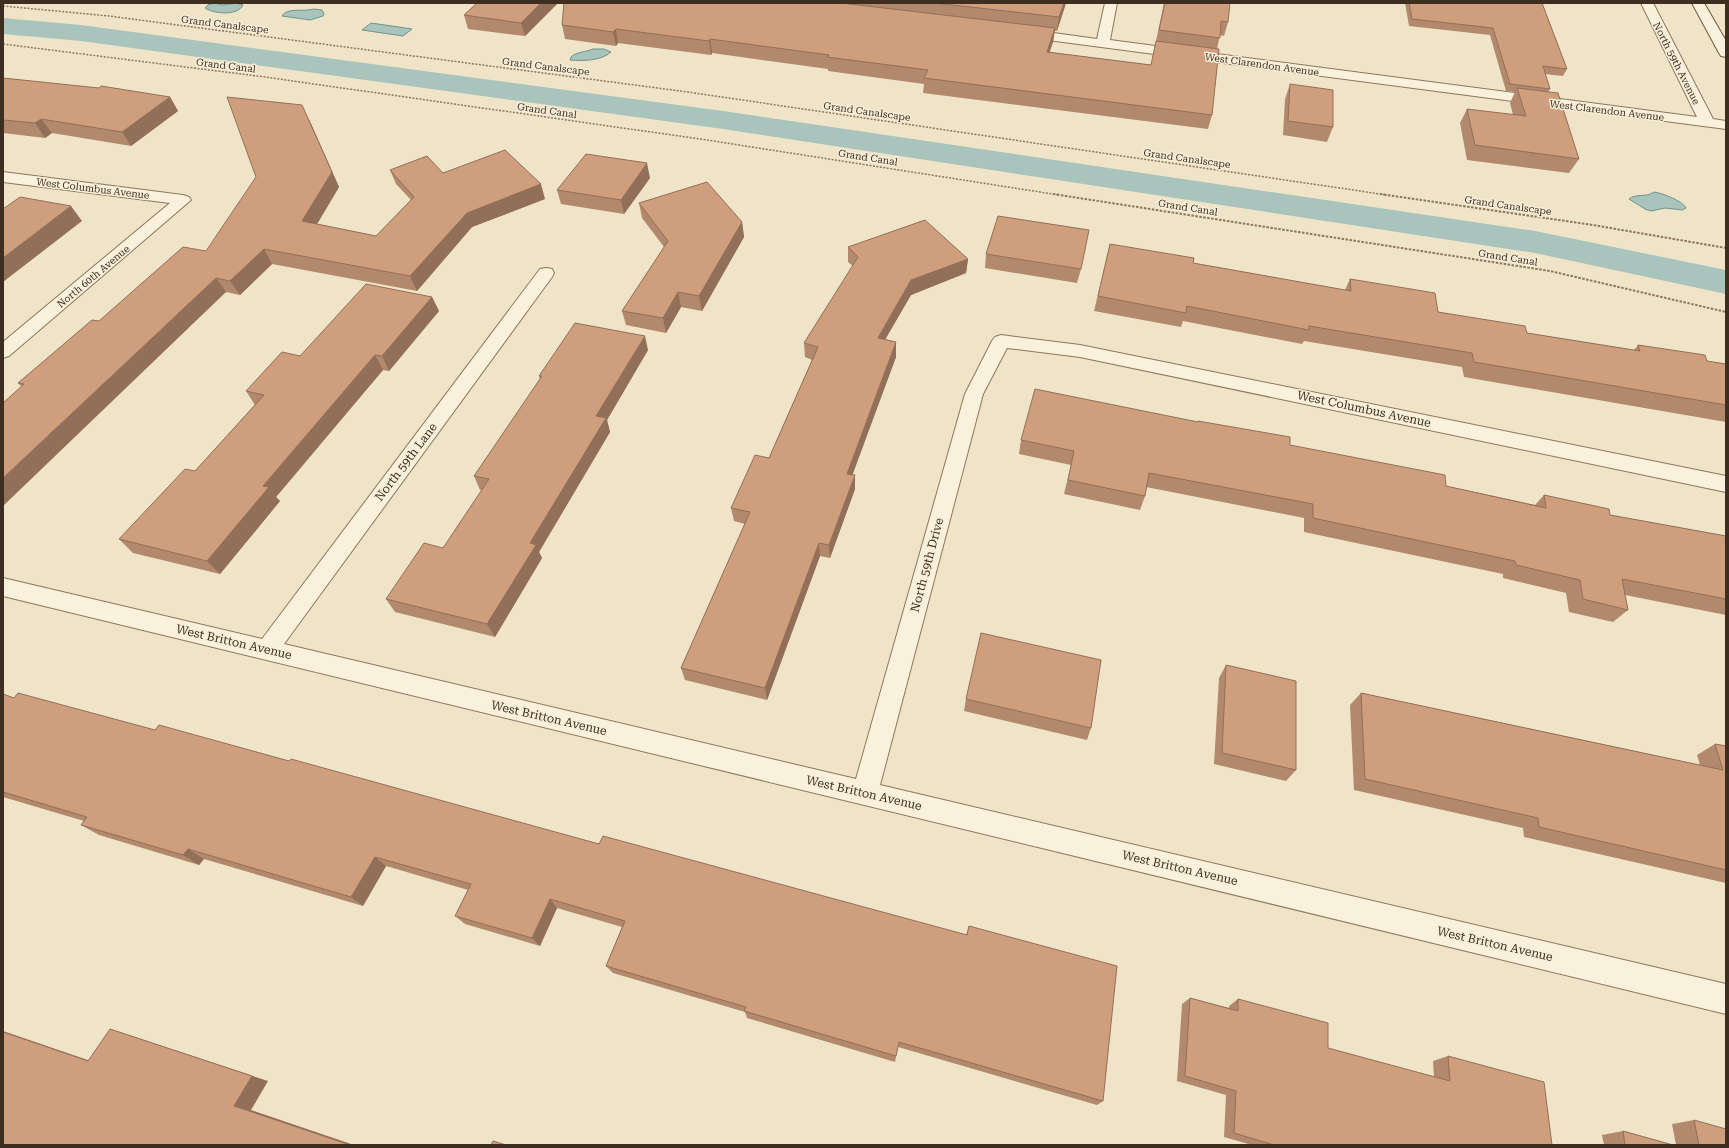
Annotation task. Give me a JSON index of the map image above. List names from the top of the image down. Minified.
{"streets":{"street":["North 59th Avenue","West Clarendon Avenue","West Columbus Avenue","North 60th Avenue","North 59th Lane","North 59th Drive","West Britton Avenue"],"path":["Grand Canalscape","Grand Canal"]},"crossings":[["North 59th Avenue","West Clarendon Avenue"],["West Columbus Avenue","North 60th Avenue"],["West Columbus Avenue","North 59th Drive"],["North 59th Lane","West Britton Avenue"],["North 59th Drive","West Britton Avenue"]]}
